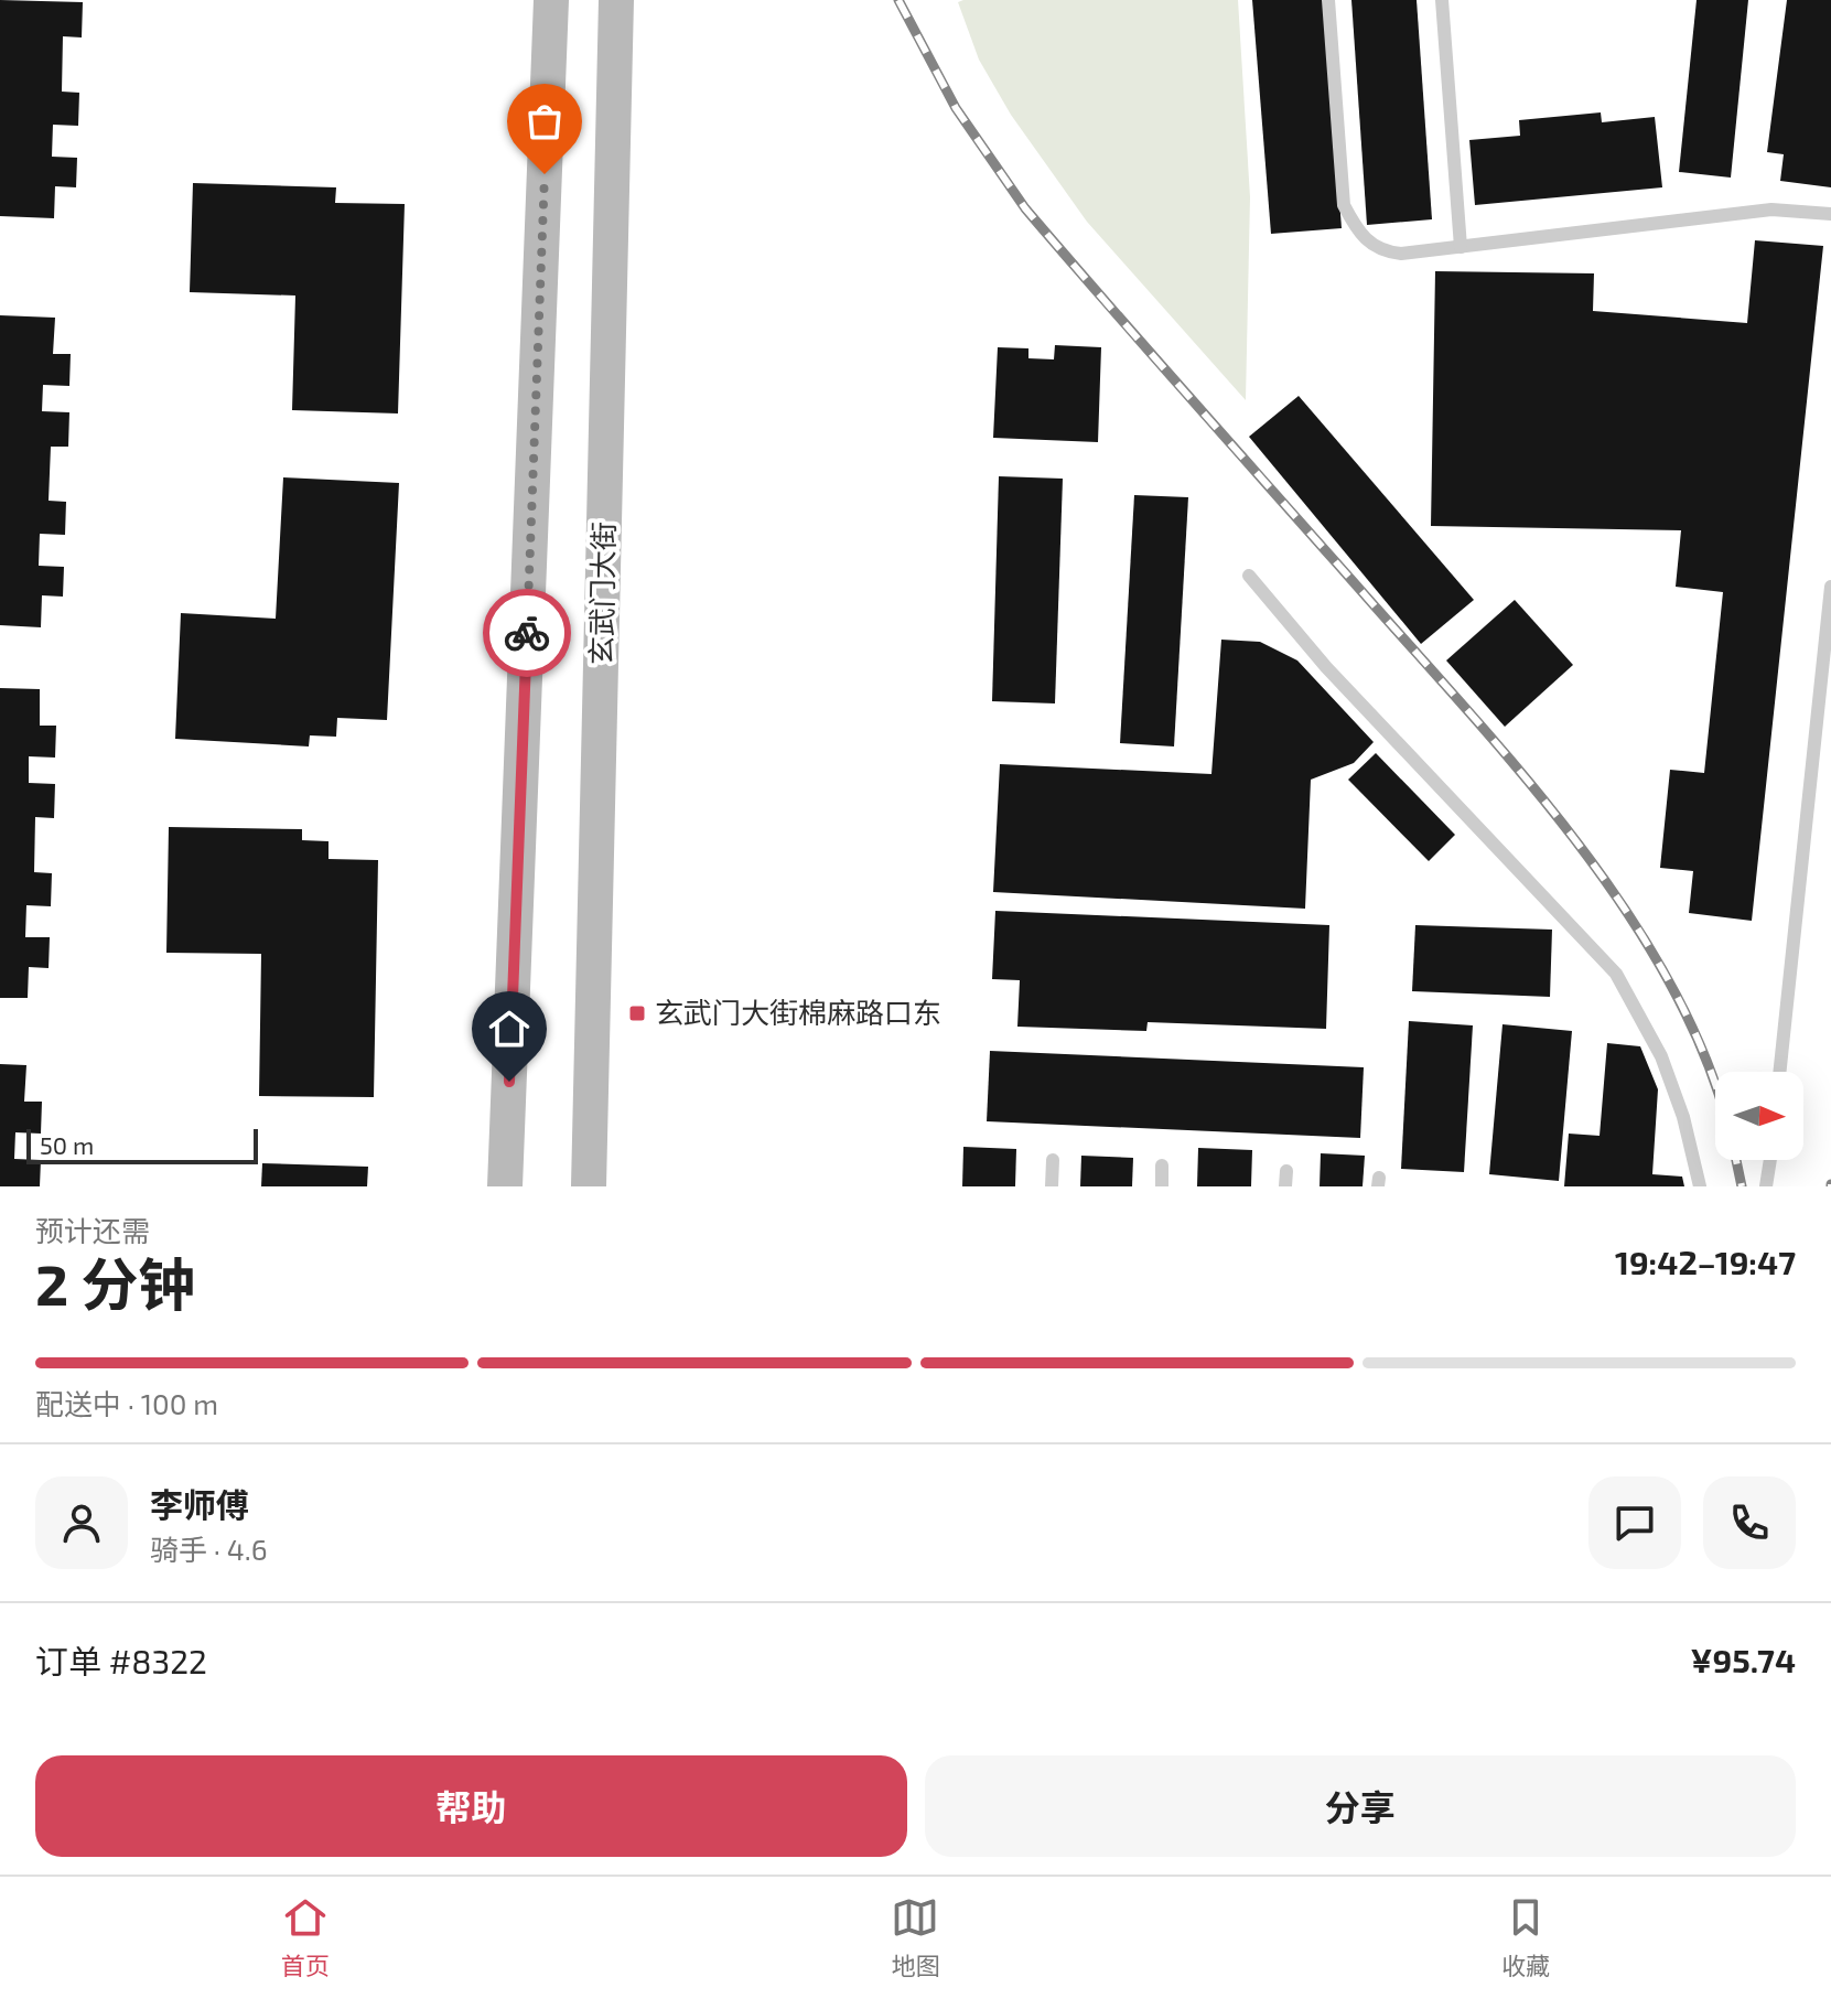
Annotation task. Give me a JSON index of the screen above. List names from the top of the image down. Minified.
{"streets":{"main road":["玄武门大街"]},"places":{"transit":["玄武门大街棉麻路口东"]},"scale_bar":"50 m","north":"right","page":{"scale":"50 m","heading":["2 分钟","预计还需","19:42–19:47"],"panel":["李师傅","骑手 · 4.6","订单 #8322","¥95.74"],"bar":"配送中 · 100 m","buttons":["帮助","分享"],"tabs":["首页","地图","收藏"]}}
